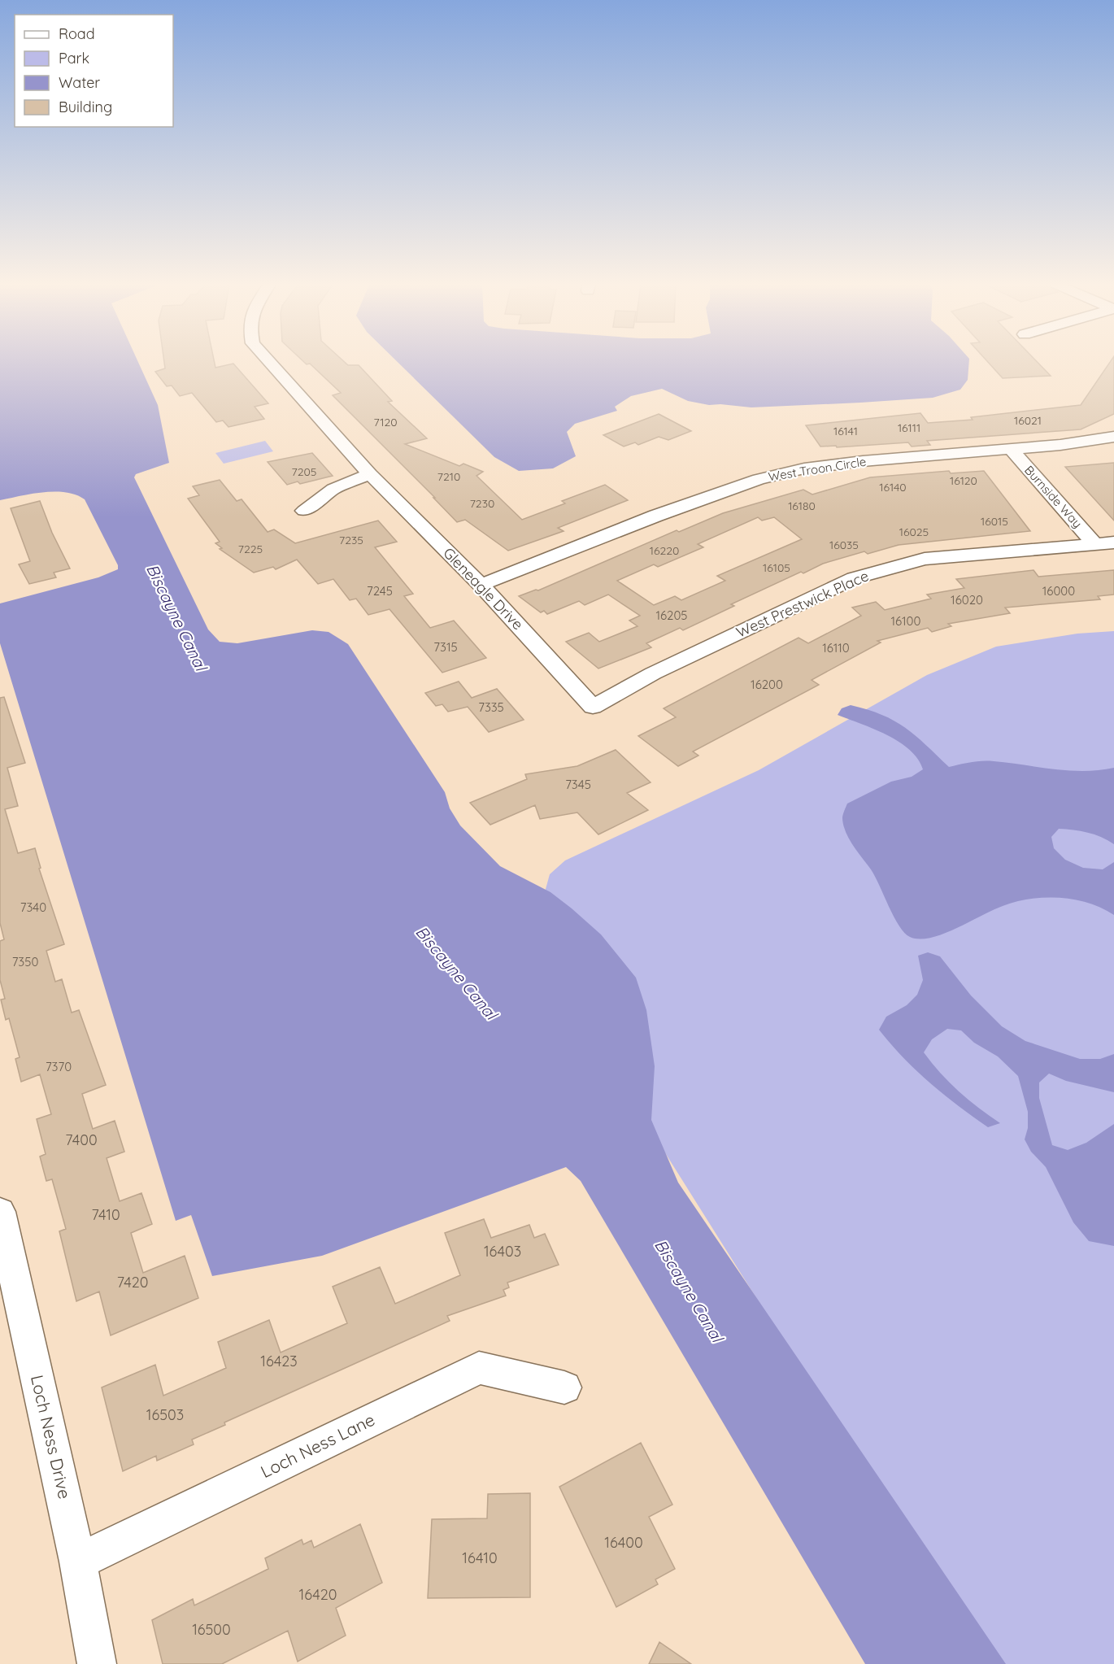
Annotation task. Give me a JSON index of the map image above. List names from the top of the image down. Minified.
{"streets":{"street":["West Troon Circle","Burnside Way","Gleneagle Drive","West Prestwick Place","Loch Ness Drive","Loch Ness Lane"]},"crossings":[["West Troon Circle","Burnside Way"],["West Troon Circle","Gleneagle Drive"],["Burnside Way","West Prestwick Place"],["Gleneagle Drive","West Prestwick Place"],["Loch Ness Drive","Loch Ness Lane"]],"water":["Biscayne Canal"],"house_numbers":["16021","7120","16111","16141","7205","7210","16120","16140","7230","16180","16015","16025","7235","16035","7225","16220","16105","7245","16000","16020","16205","16100","7315","16110","16200","7335","7345","7340","7350","7370","7400","7410","16403","7420","16423","16503","16400","16410","16420","16500"],"legend":["Road","Park","Water","Building"]}
